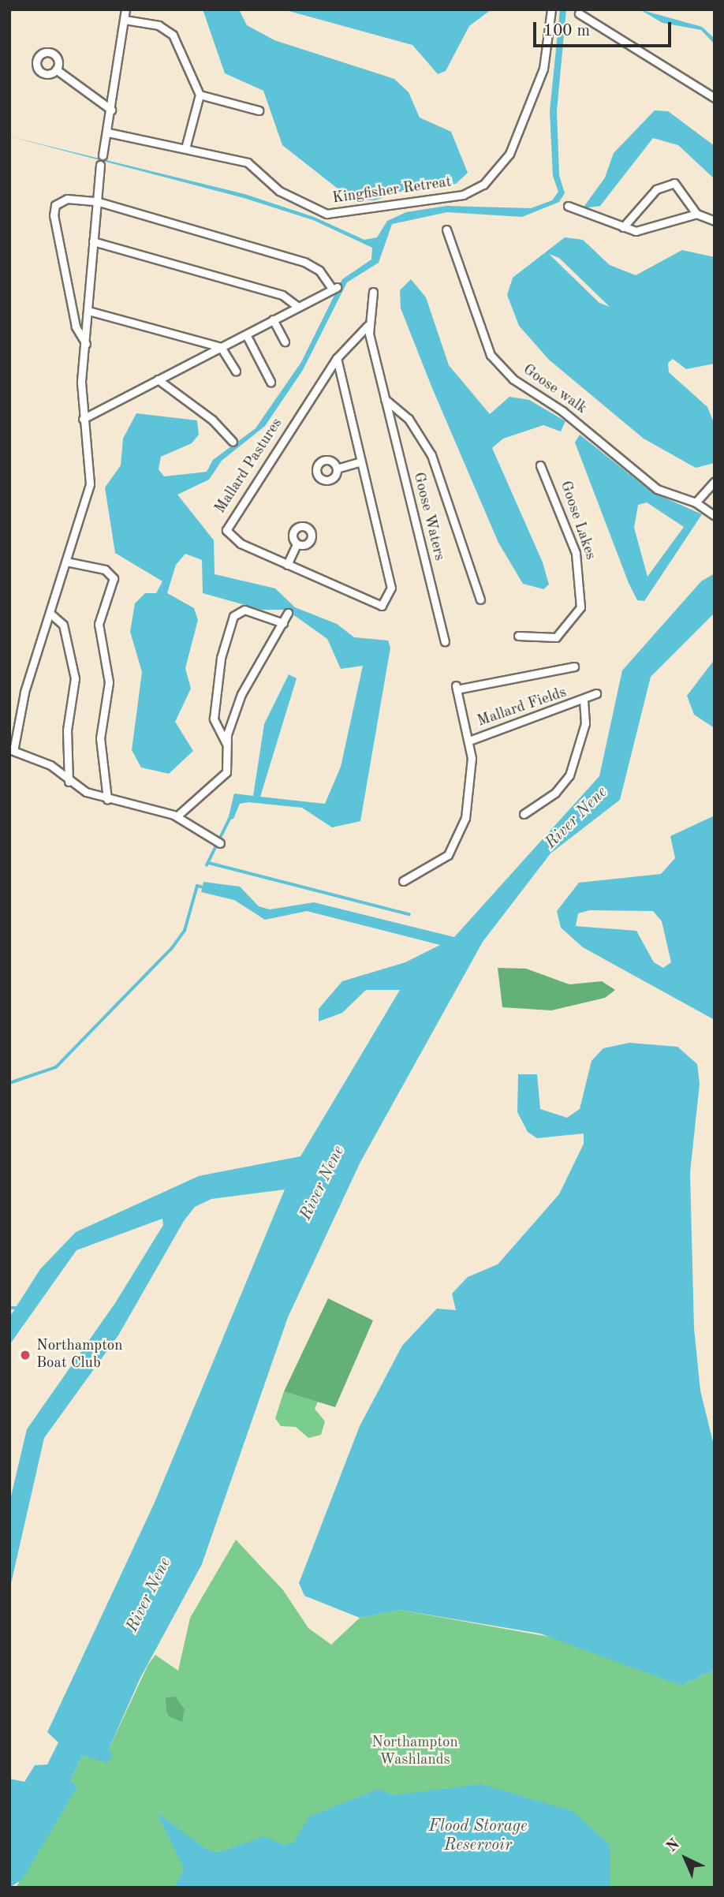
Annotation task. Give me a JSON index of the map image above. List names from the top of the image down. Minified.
{"streets":{"street":["Kingfisher Retreat","Goose walk","Mallard Pastures","Goose Waters","Goose Lakes","Mallard Fields"]},"crossings":[["Mallard Pastures","Goose Waters"]],"water":["River Nene","Flood Storage Reservoir"],"parks":["Northampton Washlands"],"places":["Northampton Boat Club"],"scale_bar":"100 m","north":"top left"}
